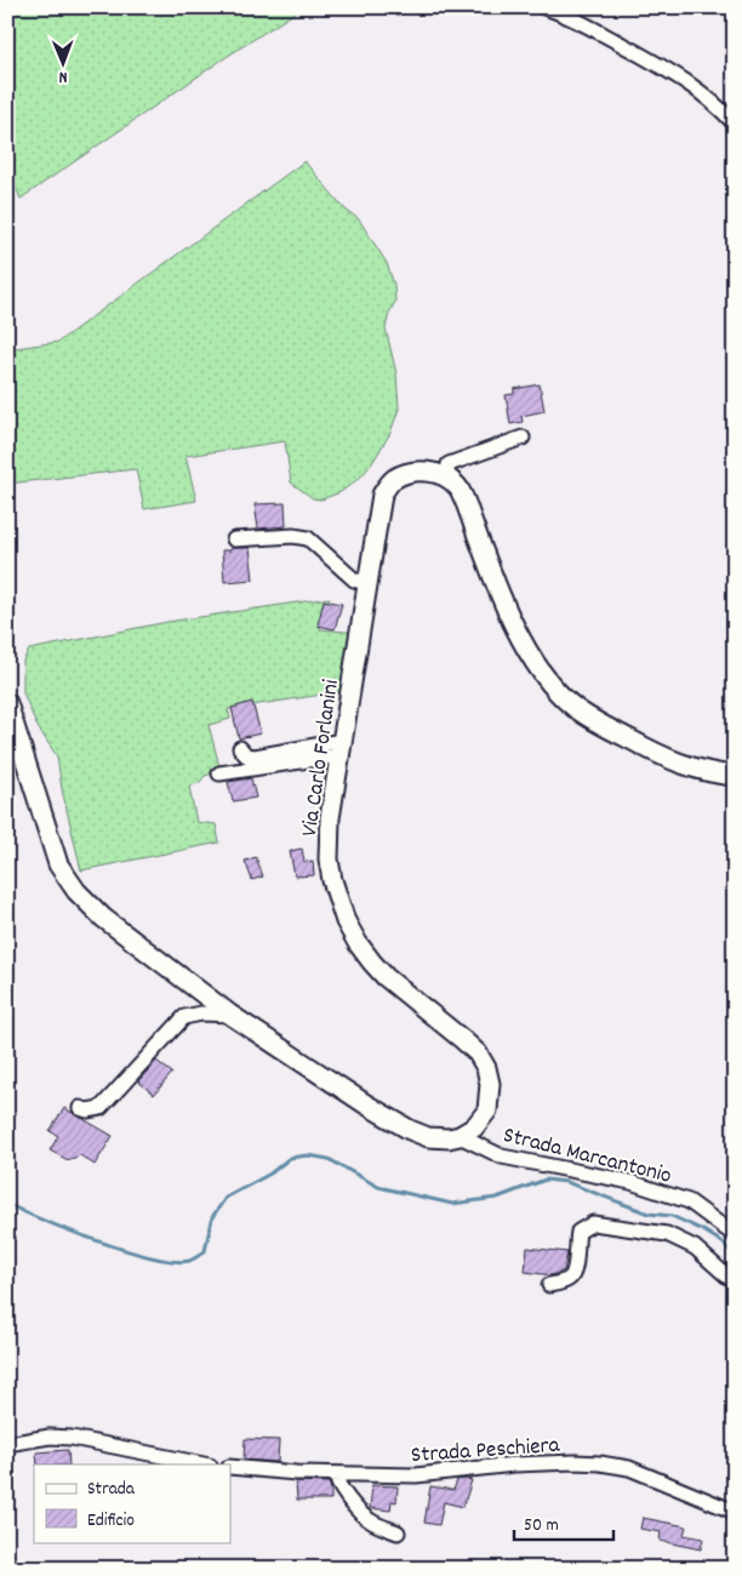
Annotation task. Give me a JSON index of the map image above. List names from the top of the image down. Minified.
{"streets":{"main road":["Via Carlo Forlanini"],"street":["Strada Marcantonio","Strada Peschiera"]},"crossings":[["Via Carlo Forlanini","Strada Marcantonio"]],"legend":["Strada","Edificio"],"scale_bar":"50 m","north":"bottom"}
